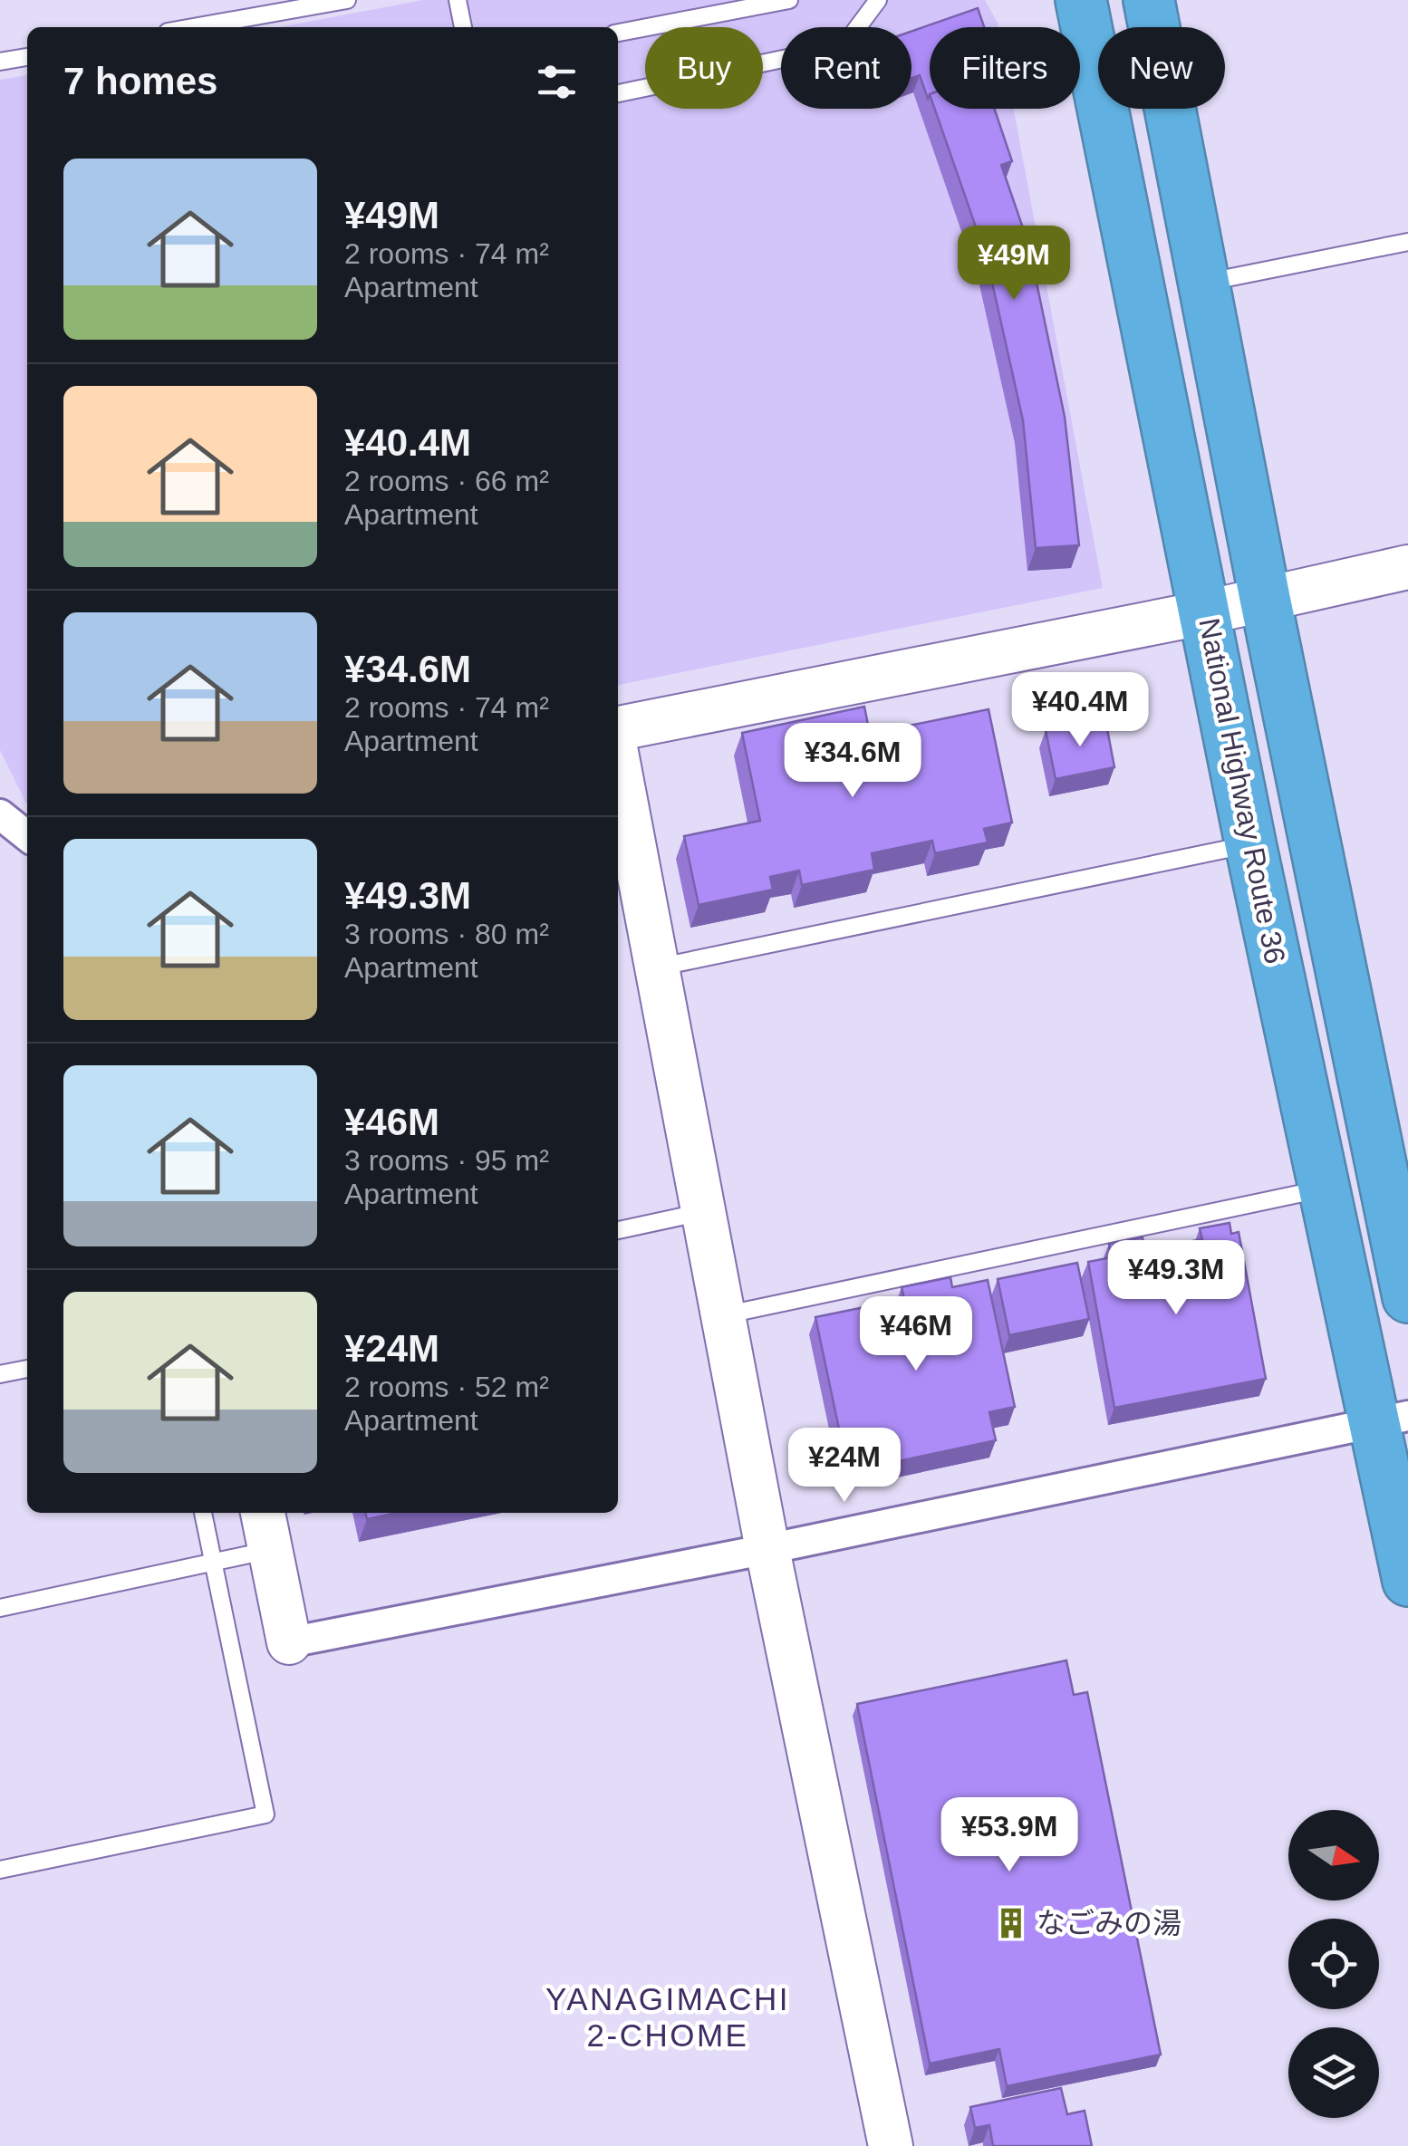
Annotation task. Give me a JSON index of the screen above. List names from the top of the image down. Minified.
{"streets":{"highway":["National Highway Route 36"]},"districts":["YANAGIMACHI 2-CHOME"],"places":{"building":["なごみの湯"]},"north":"right","page":{"chip":["Buy","Rent","Filters","New"],"heading":"7 homes","list":[{"name":"¥49M","note":"2 rooms · 74 m² · Apartment"},{"name":"¥40.4M","note":"2 rooms · 66 m² · Apartment"},{"name":"¥34.6M","note":"2 rooms · 74 m² · Apartment"},{"name":"¥49.3M","note":"3 rooms · 80 m² · Apartment"},{"name":"¥46M","note":"3 rooms · 95 m² · Apartment"},{"name":"¥24M","note":"2 rooms · 52 m² · Apartment"}],"price":["¥49M","¥40.4M","¥34.6M","¥49.3M","¥46M","¥24M","¥53.9M"]}}
